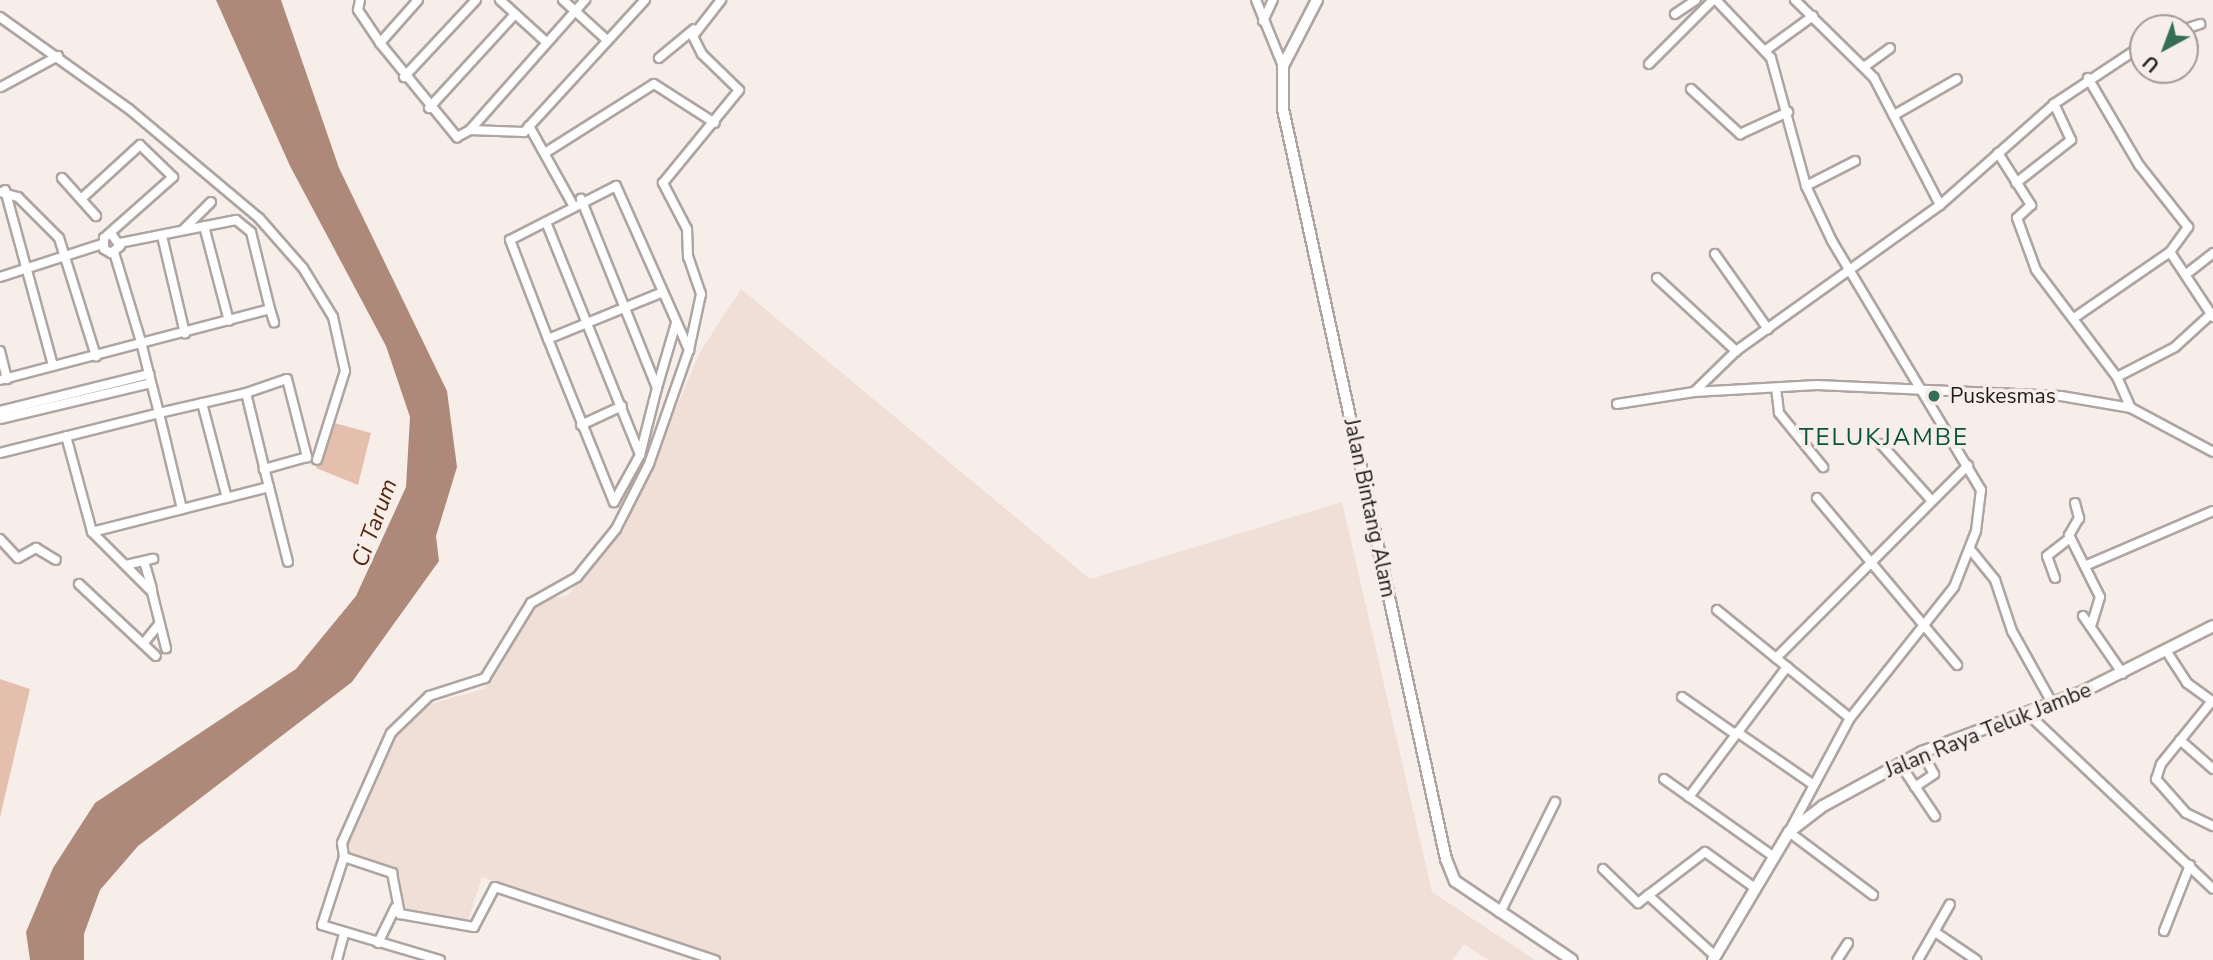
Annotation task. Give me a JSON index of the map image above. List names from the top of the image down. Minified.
{"streets":{"street":["Jalan Bintang Alam","Jalan Raya Teluk Jambe"]},"districts":["TELUKJAMBE"],"water":["Ci Tarum"],"places":["Puskesmas"],"north":"bottom left"}
